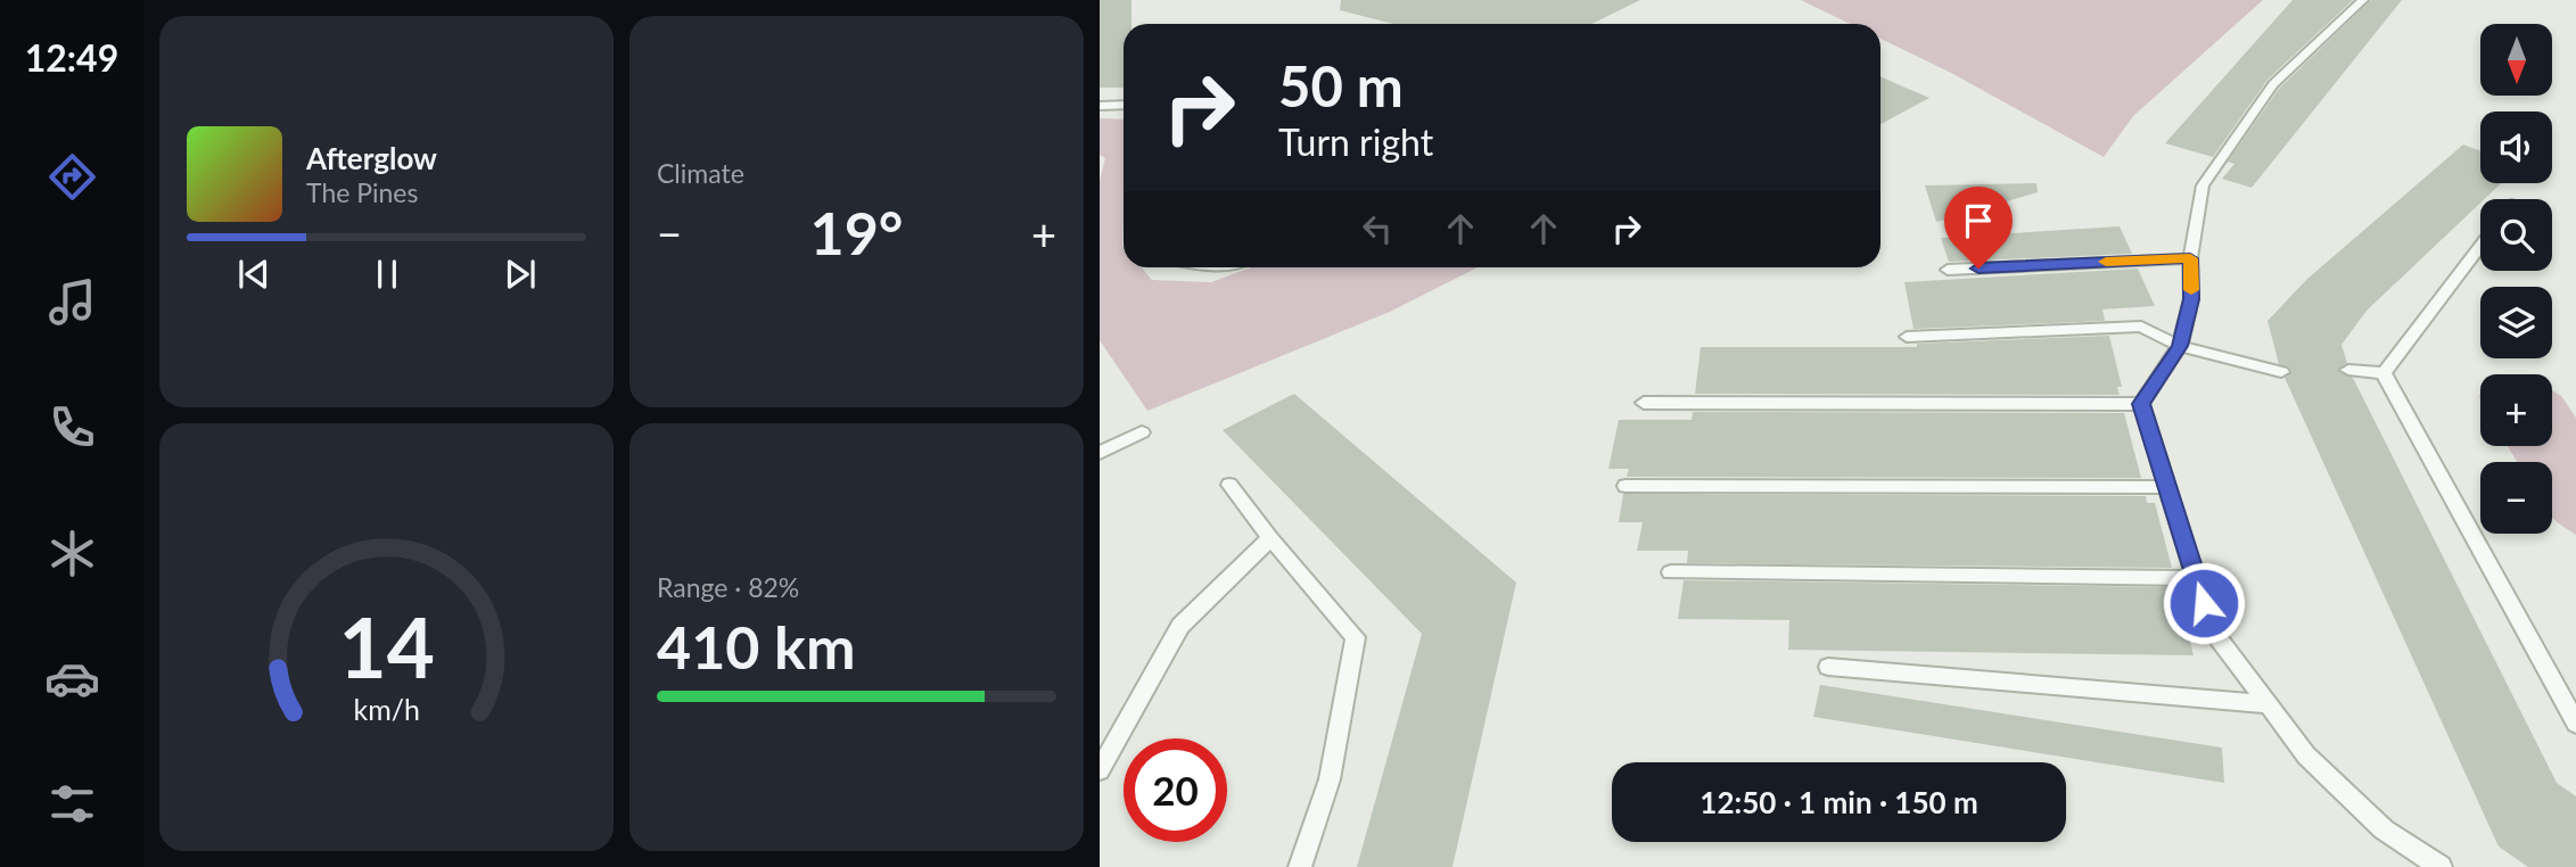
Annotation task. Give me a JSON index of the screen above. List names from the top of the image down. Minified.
{"north":"bottom","page":{"tabs":"12:49","tile":["Climate",["Range · 82%","410 km"]],"map_buttons":["+","−"],"turn":["50 m","Turn right"],"song":["Afterglow","The Pines"],"heat":["−","19°","+"],"limit":"20","trip":"12:50 · 1 min · 150 m","gauge":["14","km/h"]}}
